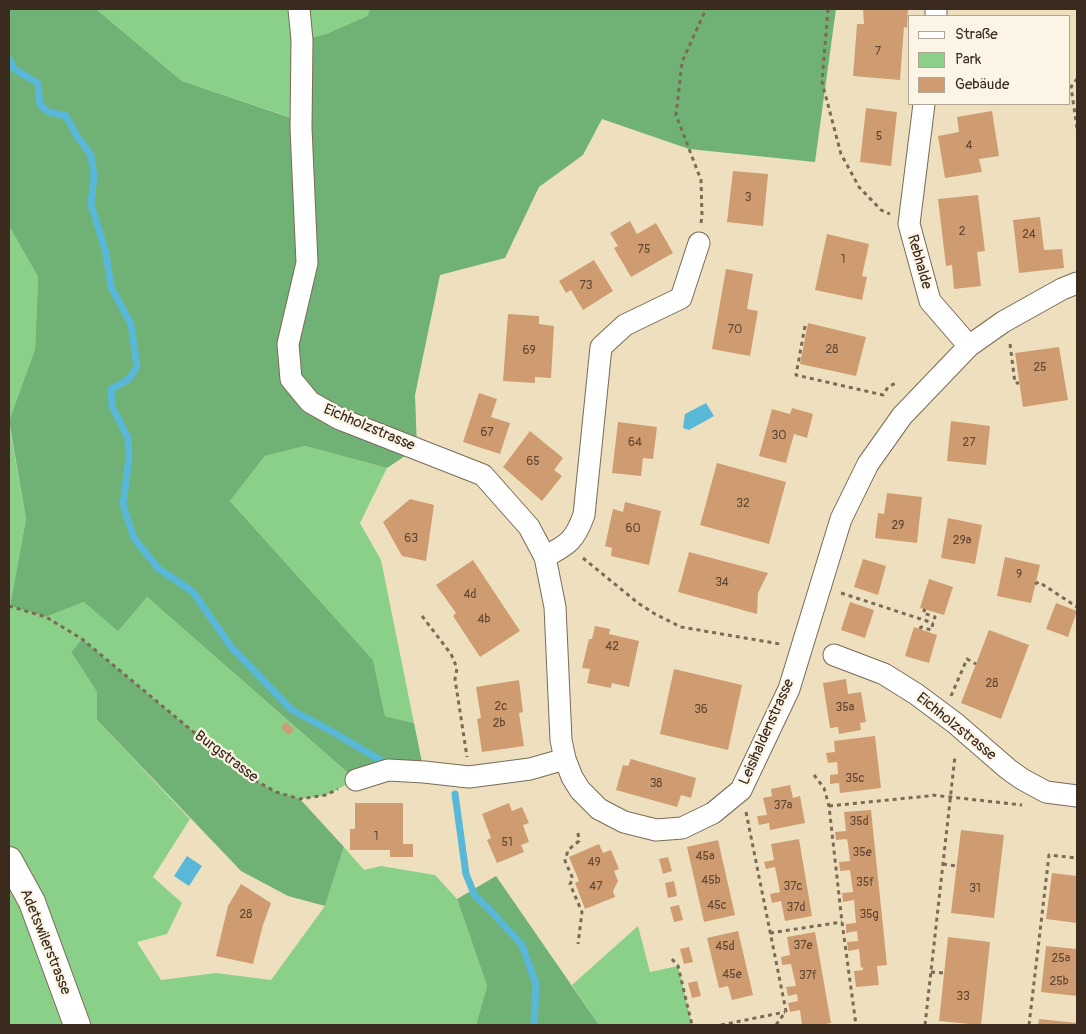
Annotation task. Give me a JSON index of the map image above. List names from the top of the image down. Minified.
{"streets":{"street":["Rebhalde","Eichholzstrasse","Leisihaldenstrasse","Adetswilerstrasse"],"path":["Burgstrasse"]},"crossings":[["Rebhalde","Leisihaldenstrasse"],["Eichholzstrasse","Leisihaldenstrasse"]],"house_numbers":["7","5","4","3","2","24","75","1","73","70","28","69","25","67","30","64","27","65","32","29","60","63","29a","9","34","4d","4b","42","28","2c","35a","36","2b","35c","38","37a","35d","1","51","35e","45a","49","45b","35f","47","37c","31","45c","37d","28","35g","37e","45d","25a","45e","37f","25b","33"],"legend":["Straße","Park","Gebäude"]}
